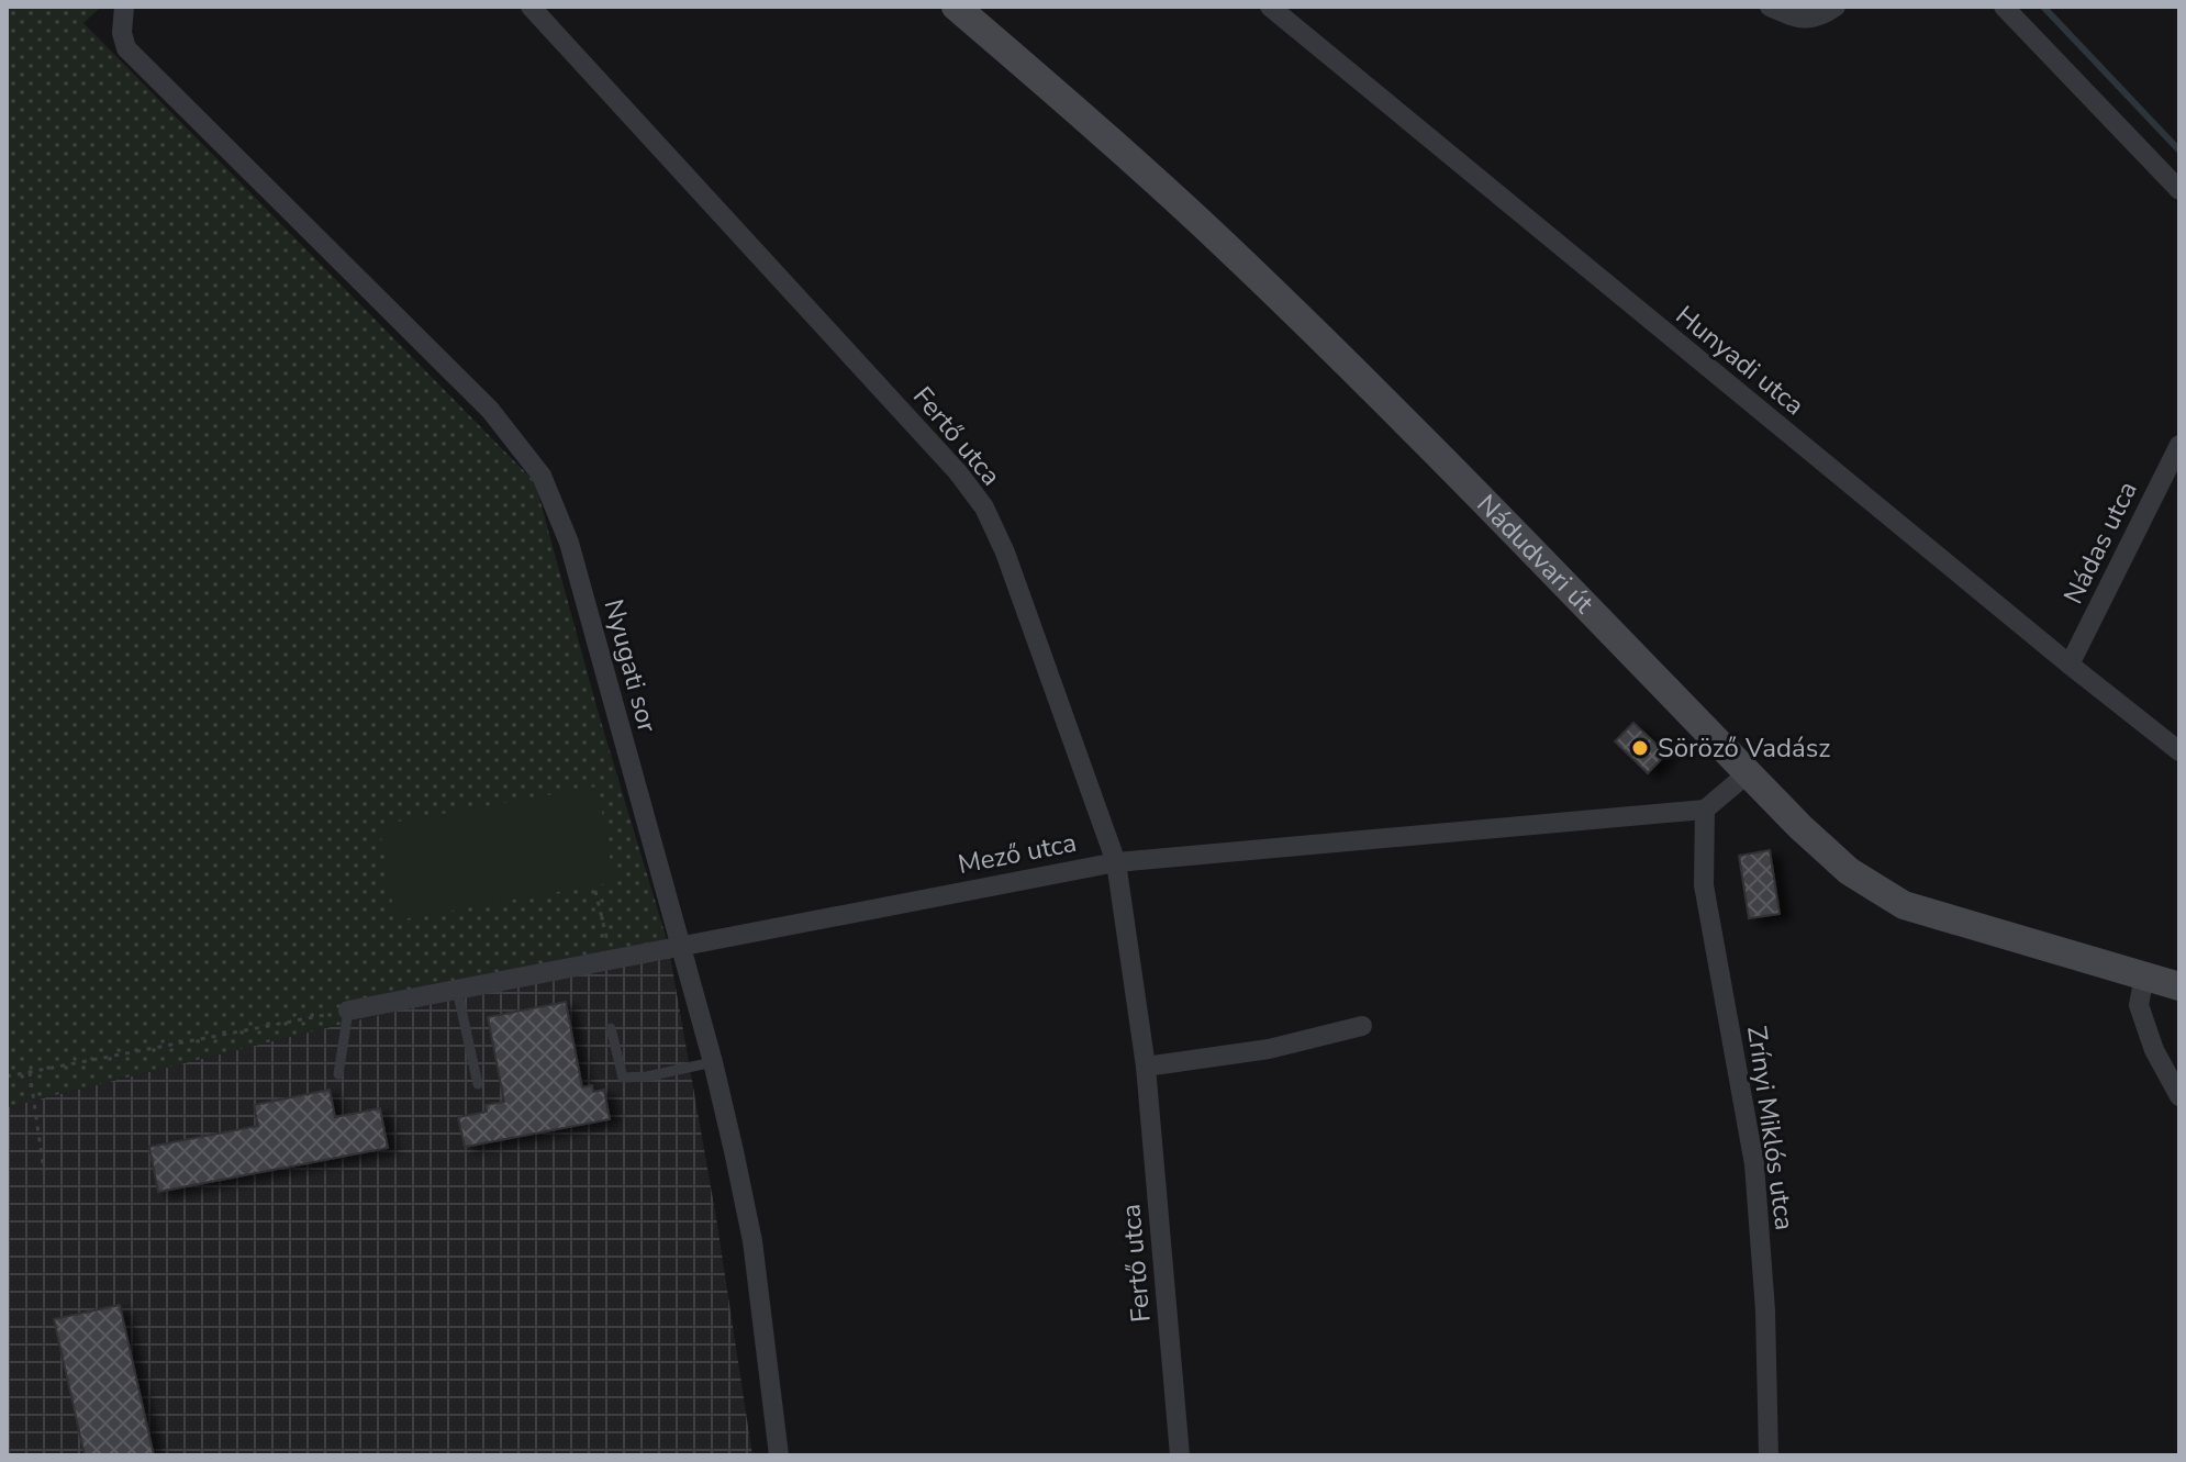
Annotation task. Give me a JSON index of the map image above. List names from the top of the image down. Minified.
{"streets":{"main road":["Nádudvari út"],"street":["Hunyadi utca","Fertő utca","Nádas utca","Nyugati sor","Mező utca","Zrínyi Miklós utca"]},"crossings":[["Hunyadi utca","Nádas utca"],["Fertő utca","Mező utca"],["Nyugati sor","Mező utca"],["Mező utca","Zrínyi Miklós utca"]],"places":["Söröző Vadász"]}
